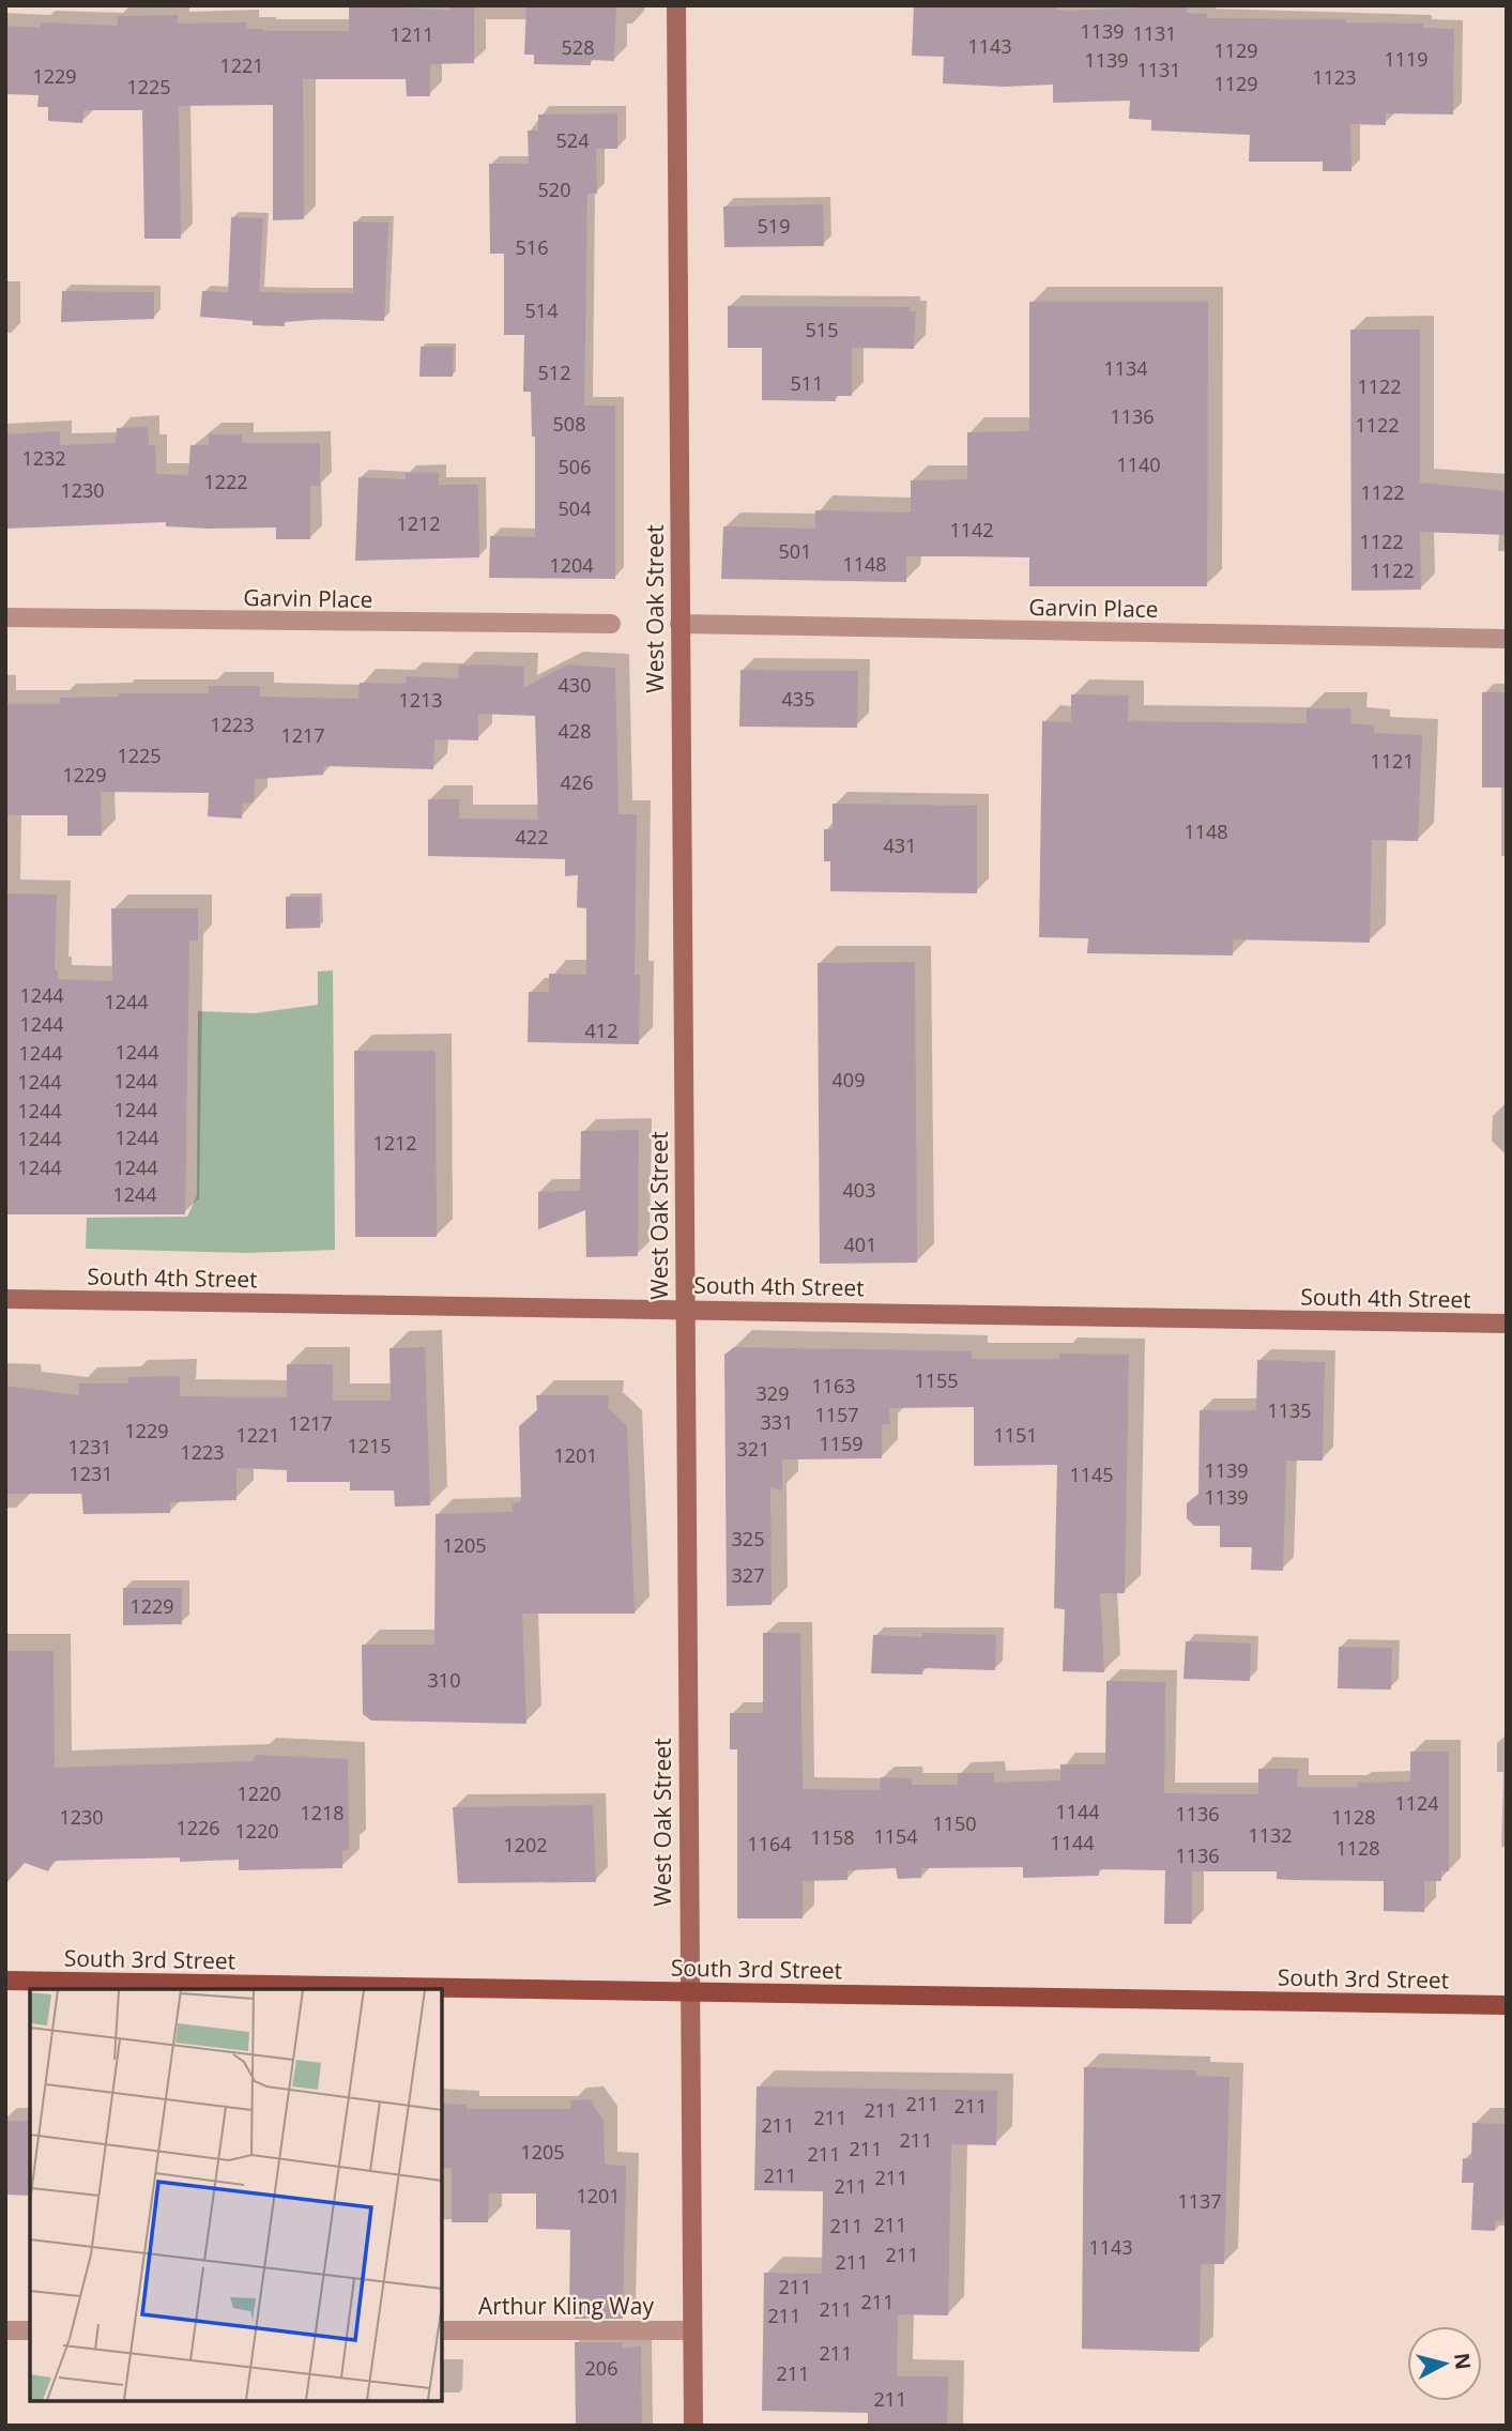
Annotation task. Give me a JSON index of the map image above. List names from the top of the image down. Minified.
{"streets":{"main road":["West Oak Street","South 4th Street","South 3rd Street"],"street":["Garvin Place","Arthur Kling Way"]},"crossings":[["Garvin Place","West Oak Street"],["West Oak Street","South 4th Street"],["West Oak Street","South 3rd Street"],["West Oak Street","Arthur Kling Way"]],"house_numbers":["1139","1131","1211","1143","528","1129","1119","1139","1221","1131","1229","1123","1129","1225","524","520","519","516","514","515","1134","512","511","1122","1136","508","1122","1232","1140","506","1222","1230","1122","504","1212","1142","1122","501","1148","1204","1122","430","435","1213","1223","428","1217","1225","1121","1229","426","1148","422","431","1244","1244","1244","412","1244","1244","409","1244","1244","1244","1244","1244","1244","1212","1244","1244","403","1244","401","1155","1163","329","1135","1157","331","1217","1229","1221","1151","1159","1215","1231","321","1223","1201","1139","1231","1145","1139","325","1205","327","1229","310","1220","1124","1144","1218","1136","1230","1128","1150","1226","1220","1132","1154","1158","1144","1164","1202","1128","1136","211","211","211","211","211","211","211","1205","211","211","211","211","1201","1137","211","211","1143","211","211","211","211","211","211","211","206","211","211"],"north":"right"}
